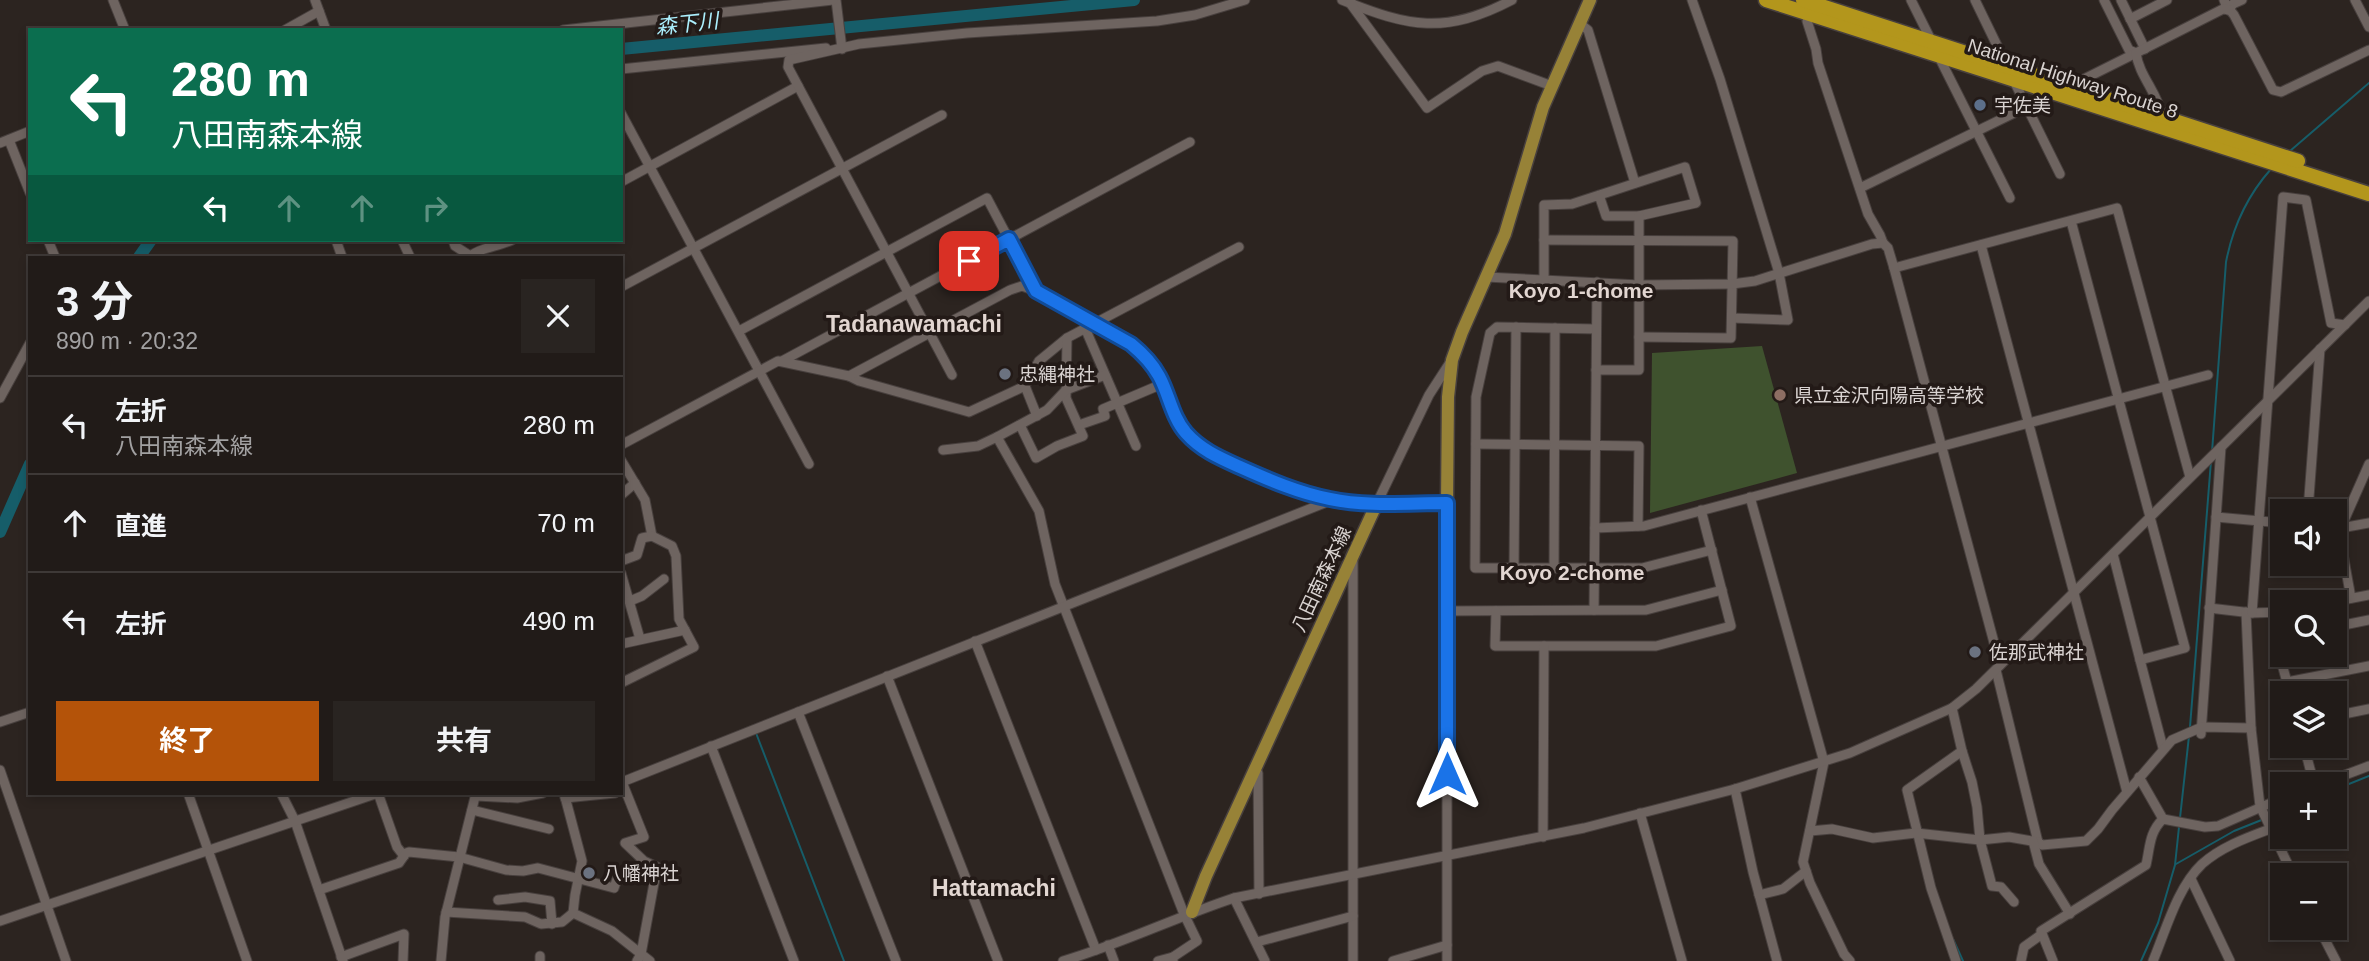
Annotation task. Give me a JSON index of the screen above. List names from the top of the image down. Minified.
{"streets":{"highway":["National Highway Route 8"],"main road":["八田南森本線"]},"districts":["Koyo 1-chome","Tadanawamachi","Koyo 2-chome","Hattamachi"],"water":["森下川"],"places":["宇佐美","忠縄神社","県立金沢向陽高等学校","佐那武神社","八幡神社"],"page":{"turn":["280 m","八田南森本線"],"heading":["3 分","890 m · 20:32"],"list":[{"name":"左折","note":"八田南森本線","value":"280 m"},{"name":"直進","value":"70 m"},{"name":"左折","value":"490 m"}],"map_buttons":["+","−"],"buttons":["終了","共有"]}}
